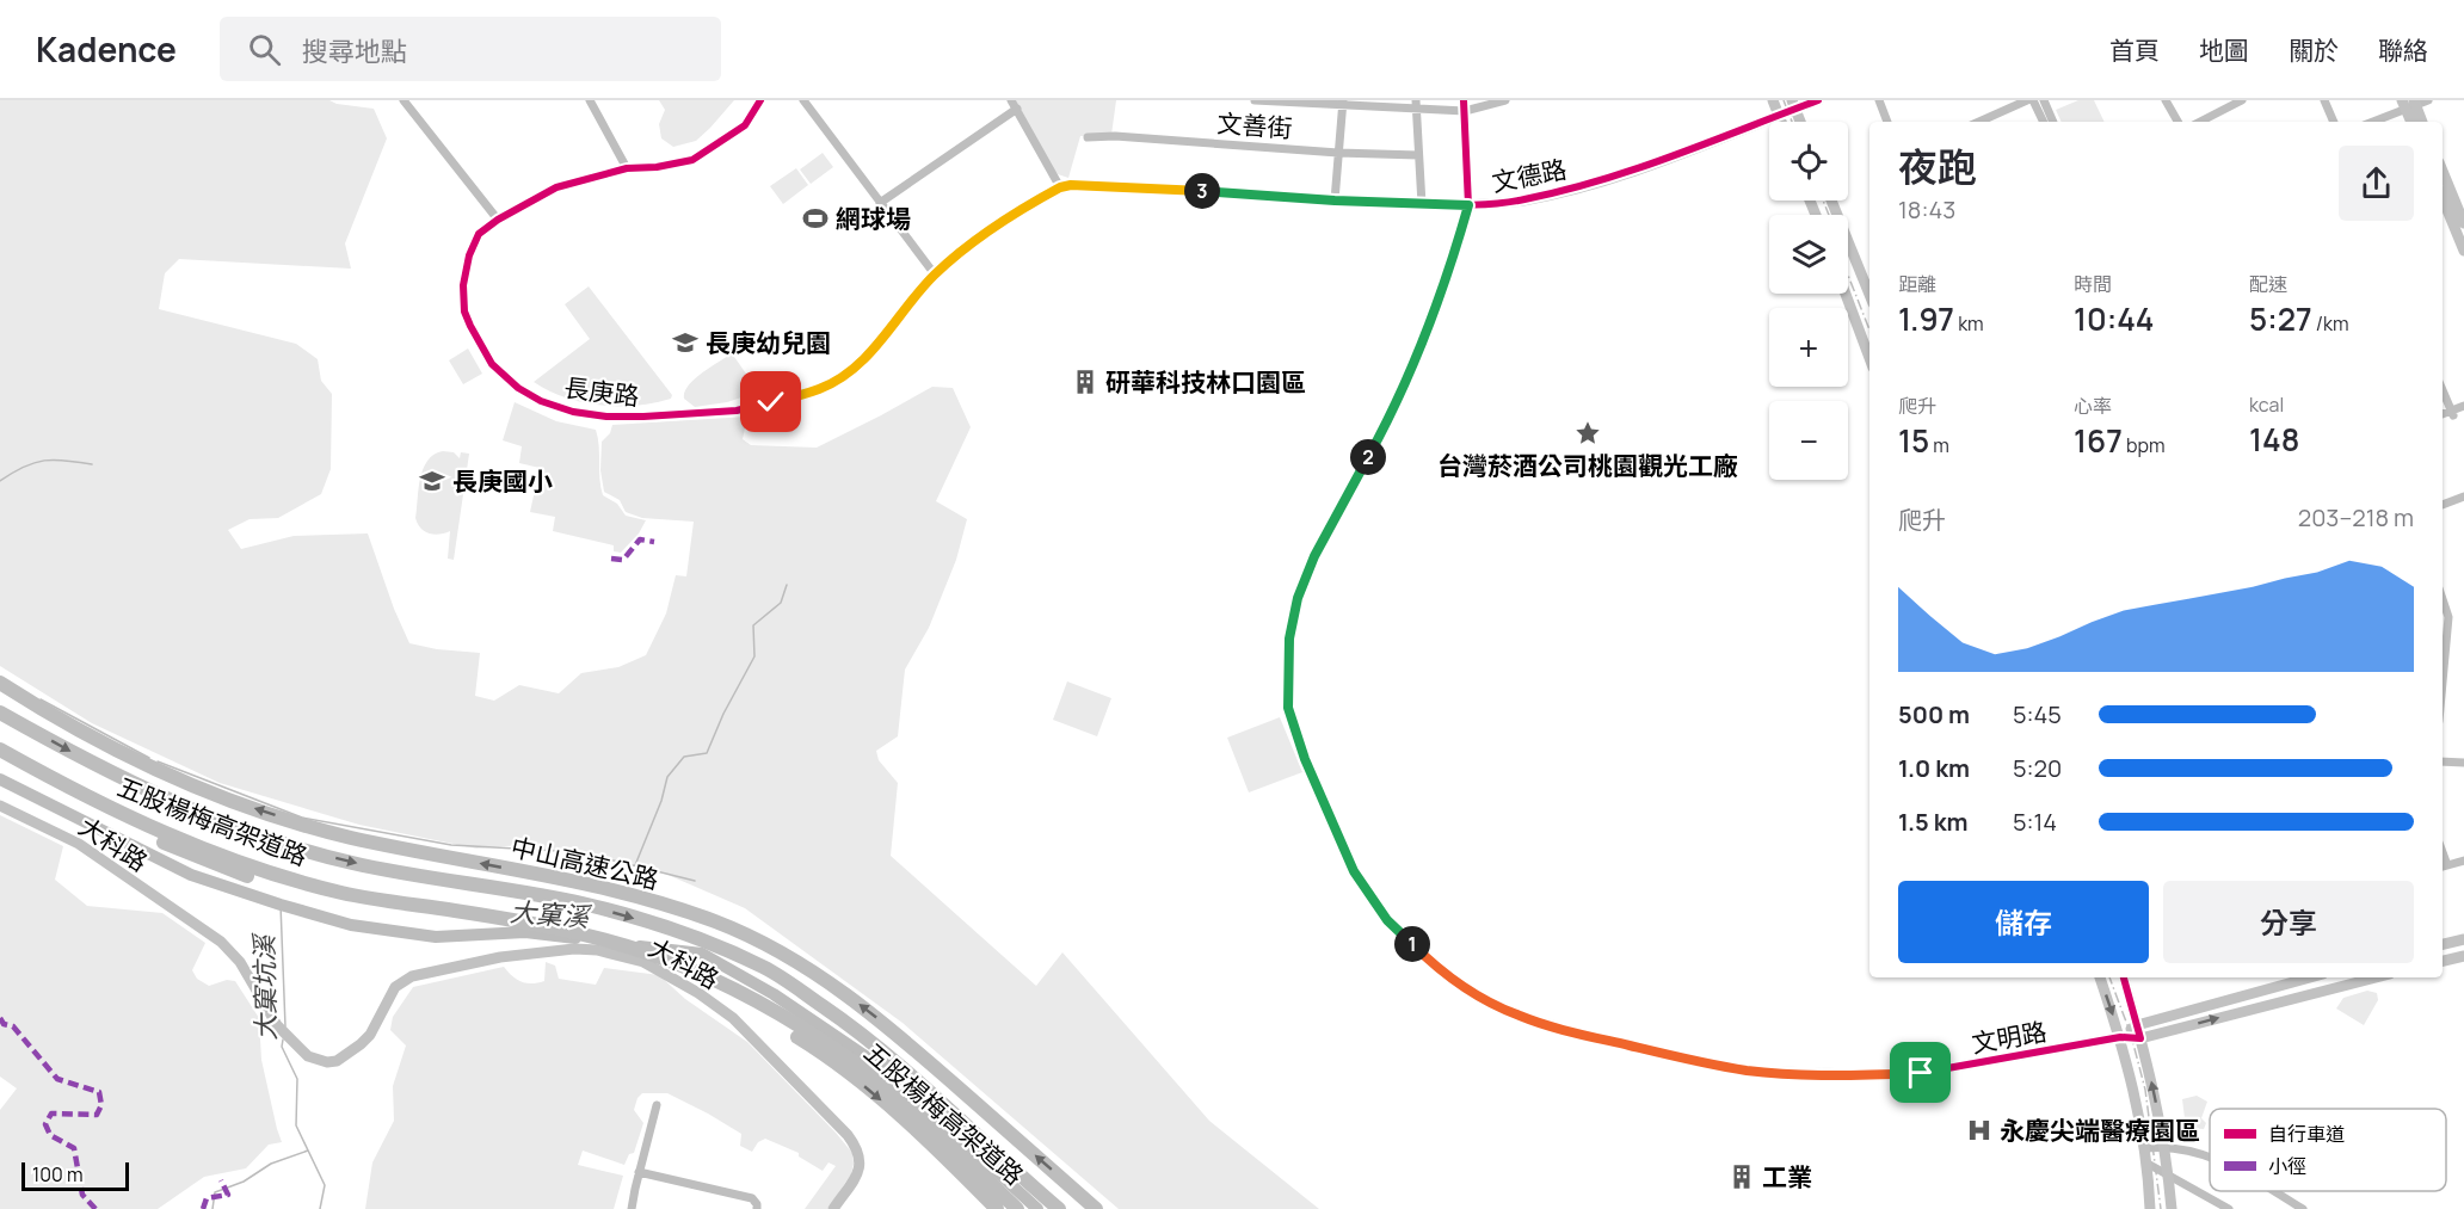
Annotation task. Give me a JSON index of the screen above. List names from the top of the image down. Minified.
{"streets":{"highway":["五股楊梅高架道路","中山高速公路"],"street":["文善街","文德路","長庚路","大科路","文明路"]},"crossings":[["文德路","長庚路"],["文德路","文明路"]],"water":["大窠溪","大窠坑溪"],"places":{"sports":["網球場"],"school or university":["長庚幼兒園","長庚國小"],"building":["研華科技林口園區","工業"],"place":["台灣菸酒公司桃園觀光工廠"],"hospital":["永慶尖端醫療園區"]},"legend":["自行車道","小徑"],"scale_bar":"100 m","page":{"header":"Kadence","search":"搜尋地點","nav":["首頁","地圖","關於","聯絡"],"map_buttons":["+","−"],"heading":["夜跑","18:43"],"pins":["3","2","1"],"stats":[["距離","1.97 km"],["時間","10:44"],["配速","5:27 /km"],["爬升","15 m"],["心率","167 bpm"],["kcal","148"]],"chart":["爬升","203–218 m"],"list":[{"name":"500 m","note":"5:45"},{"name":"1.0 km","note":"5:20"},{"name":"1.5 km","note":"5:14"}],"buttons":["儲存","分享"],"scale":"100 m"}}
